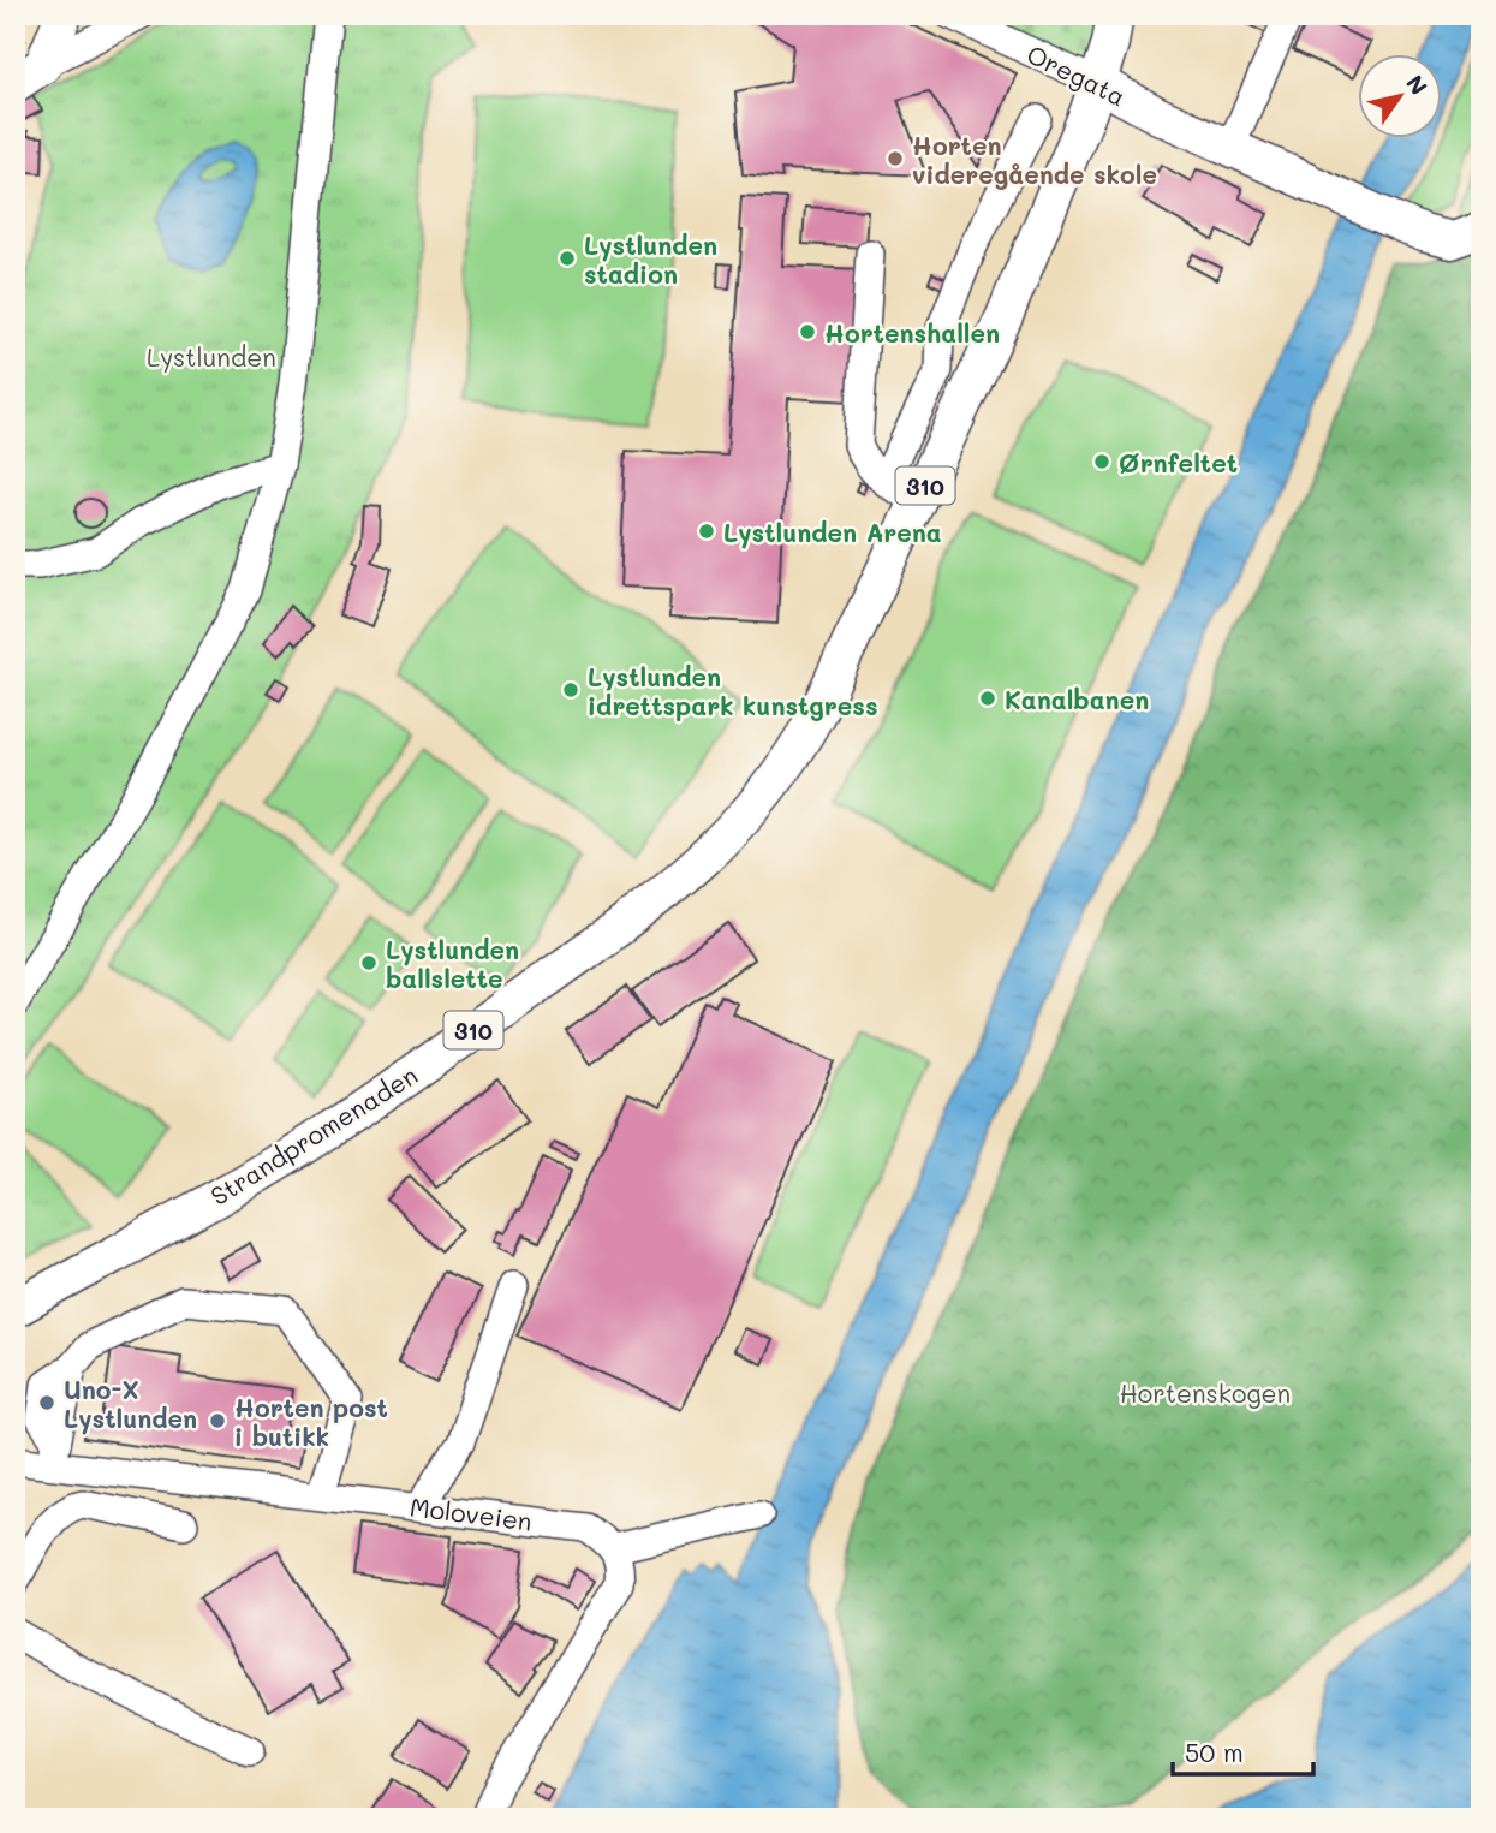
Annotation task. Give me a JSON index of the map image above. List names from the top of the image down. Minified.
{"streets":{"main road":["Oregata","310","Strandpromenaden"],"street":["Moloveien"]},"crossings":[["Oregata","Strandpromenaden"]],"parks":["Lystlunden","Hortenskogen"],"places":["Horten videregående skole","Lystlunden stadion","Hortenshallen","Ørnfeltet","Lystlunden Arena","Lystlunden idrettspark kunstgress","Kanalbanen","Lystlunden ballslette","Uno-X Lystlunden","Horten post i butikk"],"scale_bar":"50 m","north":"top right"}
